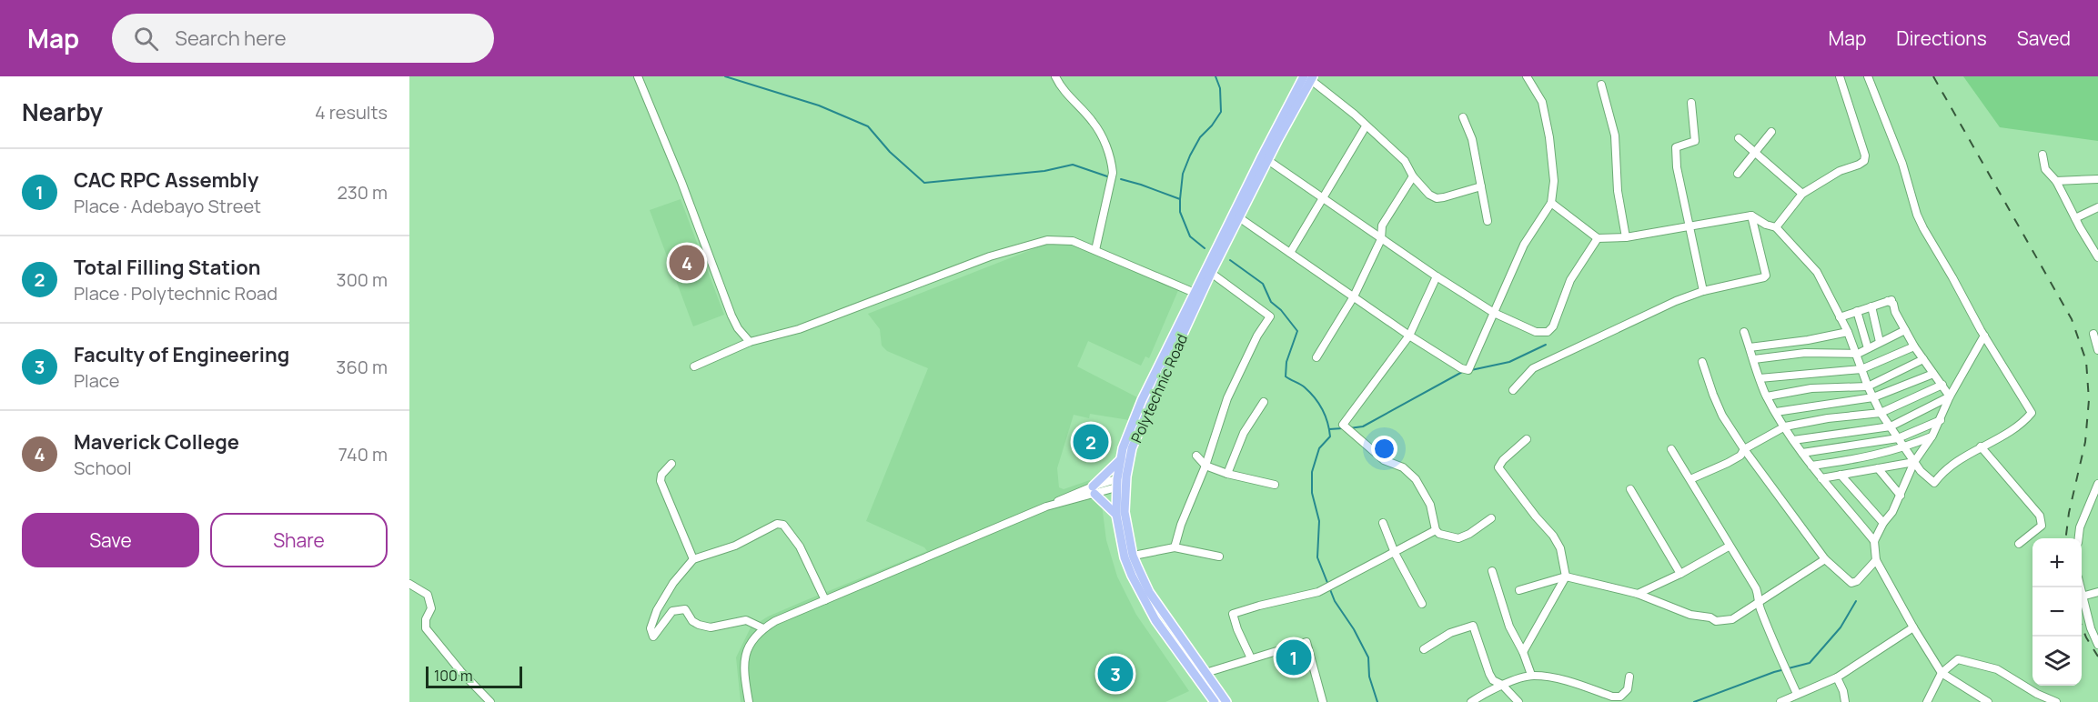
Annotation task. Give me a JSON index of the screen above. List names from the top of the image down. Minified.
{"streets":{"main road":["Polytechnic Road"]},"scale_bar":"100 m","page":{"header":"Map","search":"Search here","nav":["Map","Directions","Saved"],"heading":["Nearby","4 results"],"list":[{"mark":"1","name":"CAC RPC Assembly","note":"Place · Adebayo Street","value":"230 m"},{"mark":"2","name":"Total Filling Station","note":"Place · Polytechnic Road","value":"300 m"},{"mark":"3","name":"Faculty of Engineering","note":"Place","value":"360 m"},{"mark":"4","name":"Maverick College","note":"School","value":"740 m"}],"pins":["4","2","1","3"],"buttons":["Save","Share"],"map_buttons":["+","−"],"scale":"100 m"}}
